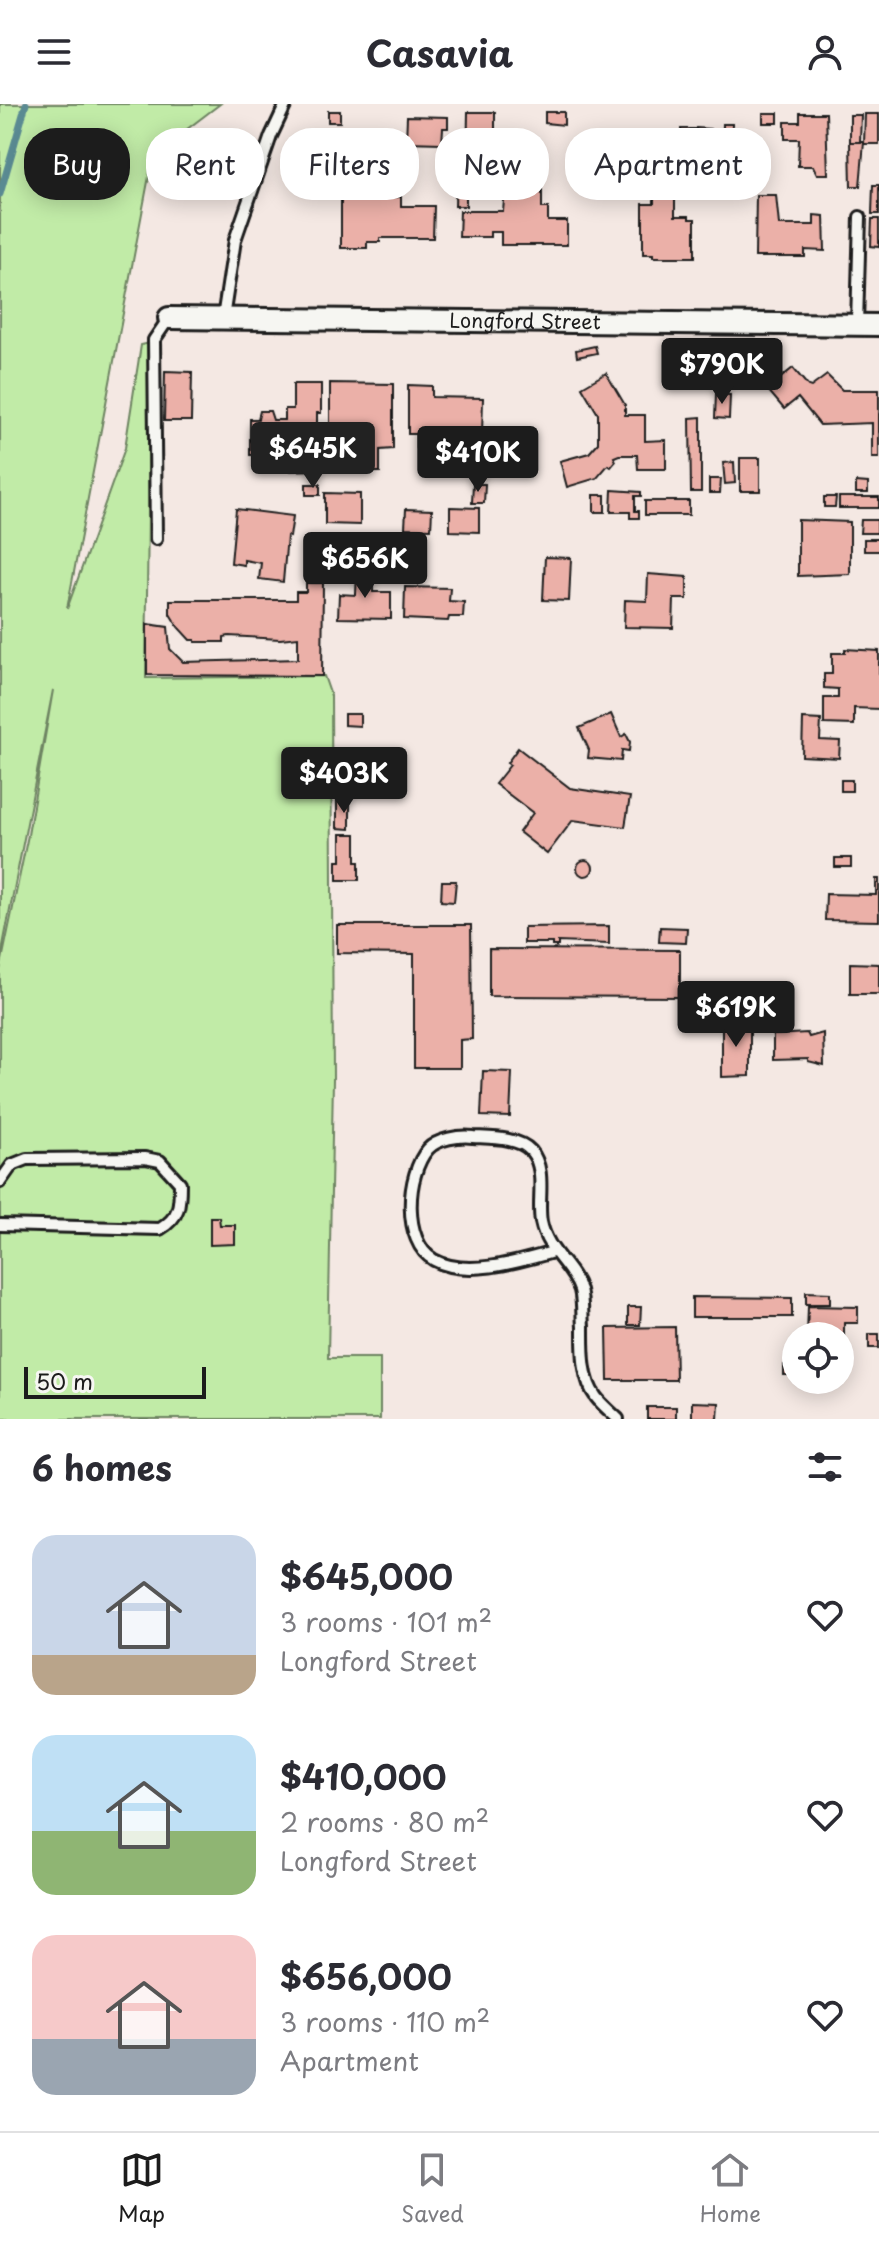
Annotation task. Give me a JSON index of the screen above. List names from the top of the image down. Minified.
{"streets":{"street":["Longford Street"]},"scale_bar":"50 m","page":{"header":"Casavia","chip":["Buy","Rent","Filters","New","Apartment"],"price":["$790K","$645K","$410K","$656K","$403K","$619K"],"scale":"50 m","heading":"6 homes","list":[{"name":"$645,000","note":"3 rooms · 101 m² · Longford Street"},{"name":"$410,000","note":"2 rooms · 80 m² · Longford Street"},{"name":"$656,000","note":"3 rooms · 110 m² · Apartment"}],"tabs":["Map","Saved","Home"]}}
